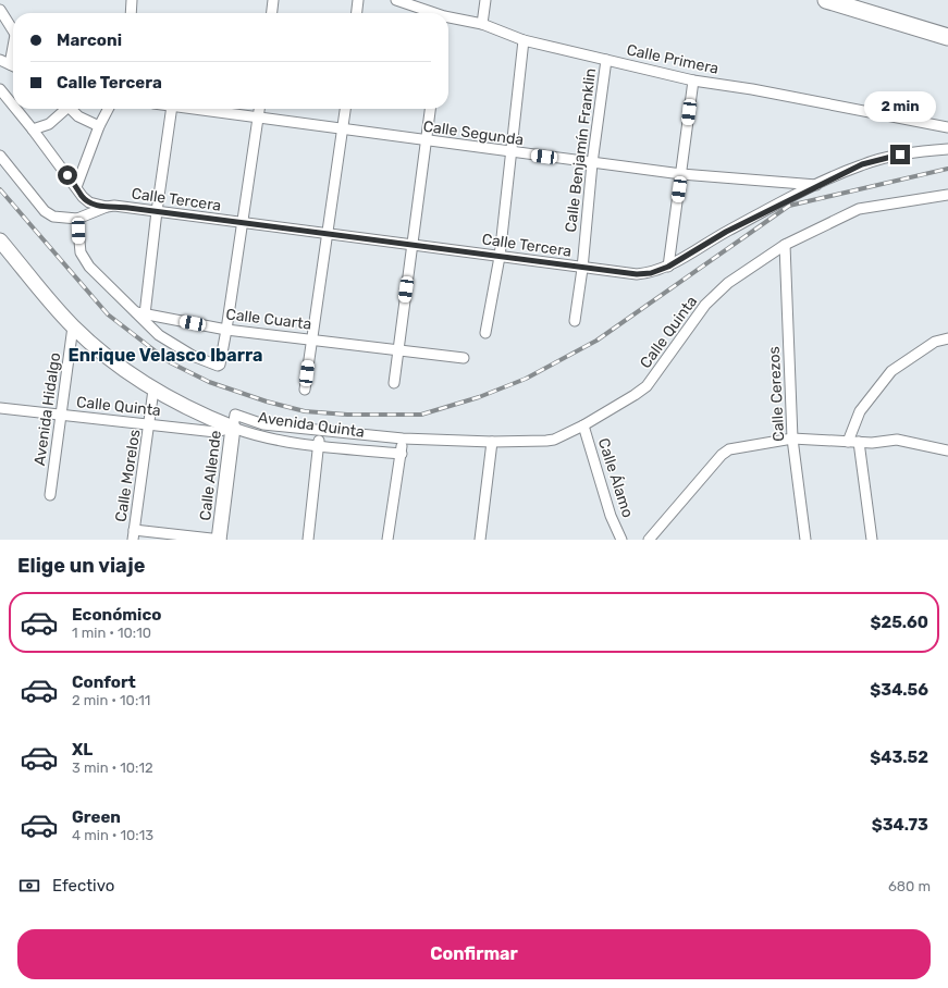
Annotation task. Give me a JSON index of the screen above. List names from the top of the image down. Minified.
{"streets":{"street":["Calle Primera","Calle Segunda","Calle Benjamín Franklin","Calle Tercera","Calle Cuarta","Calle Quinta","Calle Cerezos","Avenida Hidalgo","Avenida Quinta","Calle Morelos","Calle Allende","Calle Álamo"]},"crossings":[["Calle Primera","Calle Benjamín Franklin"],["Calle Segunda","Calle Benjamín Franklin"],["Calle Segunda","Calle Tercera"],["Calle Benjamín Franklin","Calle Tercera"],["Calle Quinta","Calle Cerezos"],["Calle Quinta","Avenida Hidalgo"],["Calle Quinta","Avenida Quinta"],["Calle Quinta","Calle Morelos"],["Calle Quinta","Calle Allende"],["Calle Quinta","Calle Álamo"],["Avenida Hidalgo","Avenida Quinta"],["Avenida Quinta","Calle Morelos"],["Avenida Quinta","Calle Allende"]],"districts":["Enrique Velasco Ibarra"],"page":{"banner":["Marconi","Calle Tercera"],"bubble":"2 min","heading":"Elige un viaje","list":[{"name":"Económico","note":"1 min · 10:10","value":"$25.60"},{"name":"Confort","note":"2 min · 10:11","value":"$34.56"},{"name":"XL","note":"3 min · 10:12","value":"$43.52"},{"name":"Green","note":"4 min · 10:13","value":"$34.73"}],"pay":["Efectivo","680 m"],"buttons":"Confirmar"}}
